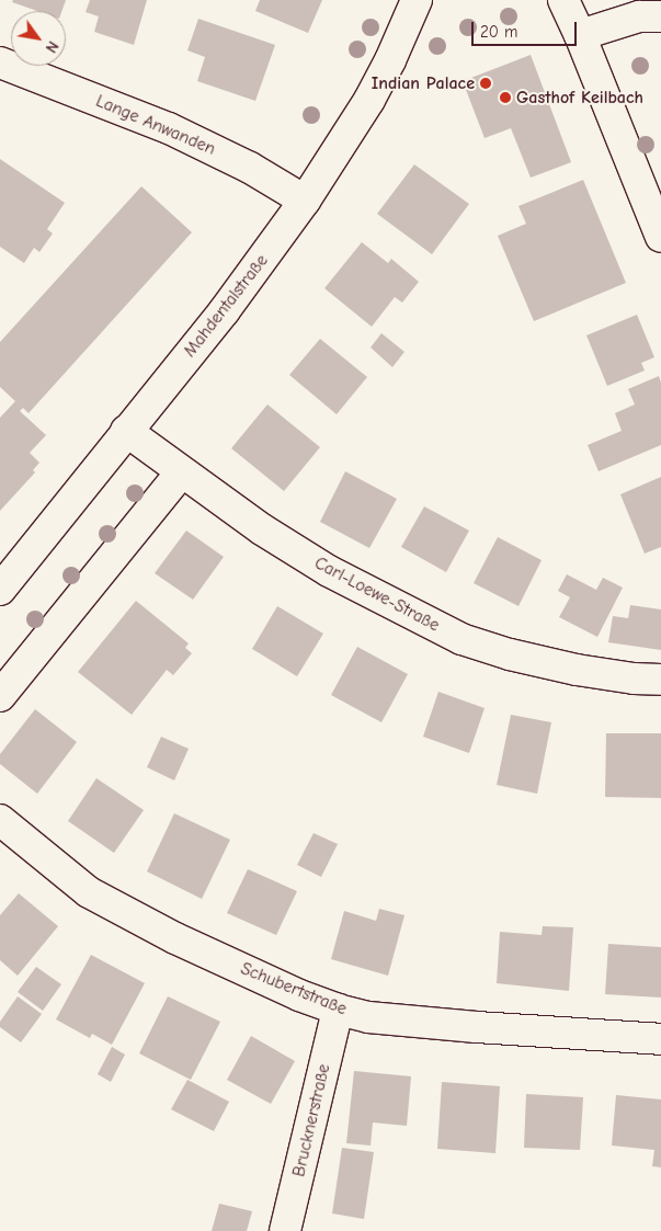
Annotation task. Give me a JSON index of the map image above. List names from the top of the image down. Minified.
{"streets":{"street":["Lange Anwanden","Mahdentalstraße","Carl-Loewe-Straße","Schubertstraße","Brucknerstraße"]},"crossings":[["Lange Anwanden","Mahdentalstraße"],["Mahdentalstraße","Carl-Loewe-Straße"],["Schubertstraße","Brucknerstraße"]],"places":["Indian Palace","Gasthof Keilbach"],"scale_bar":"20 m","north":"bottom right"}
